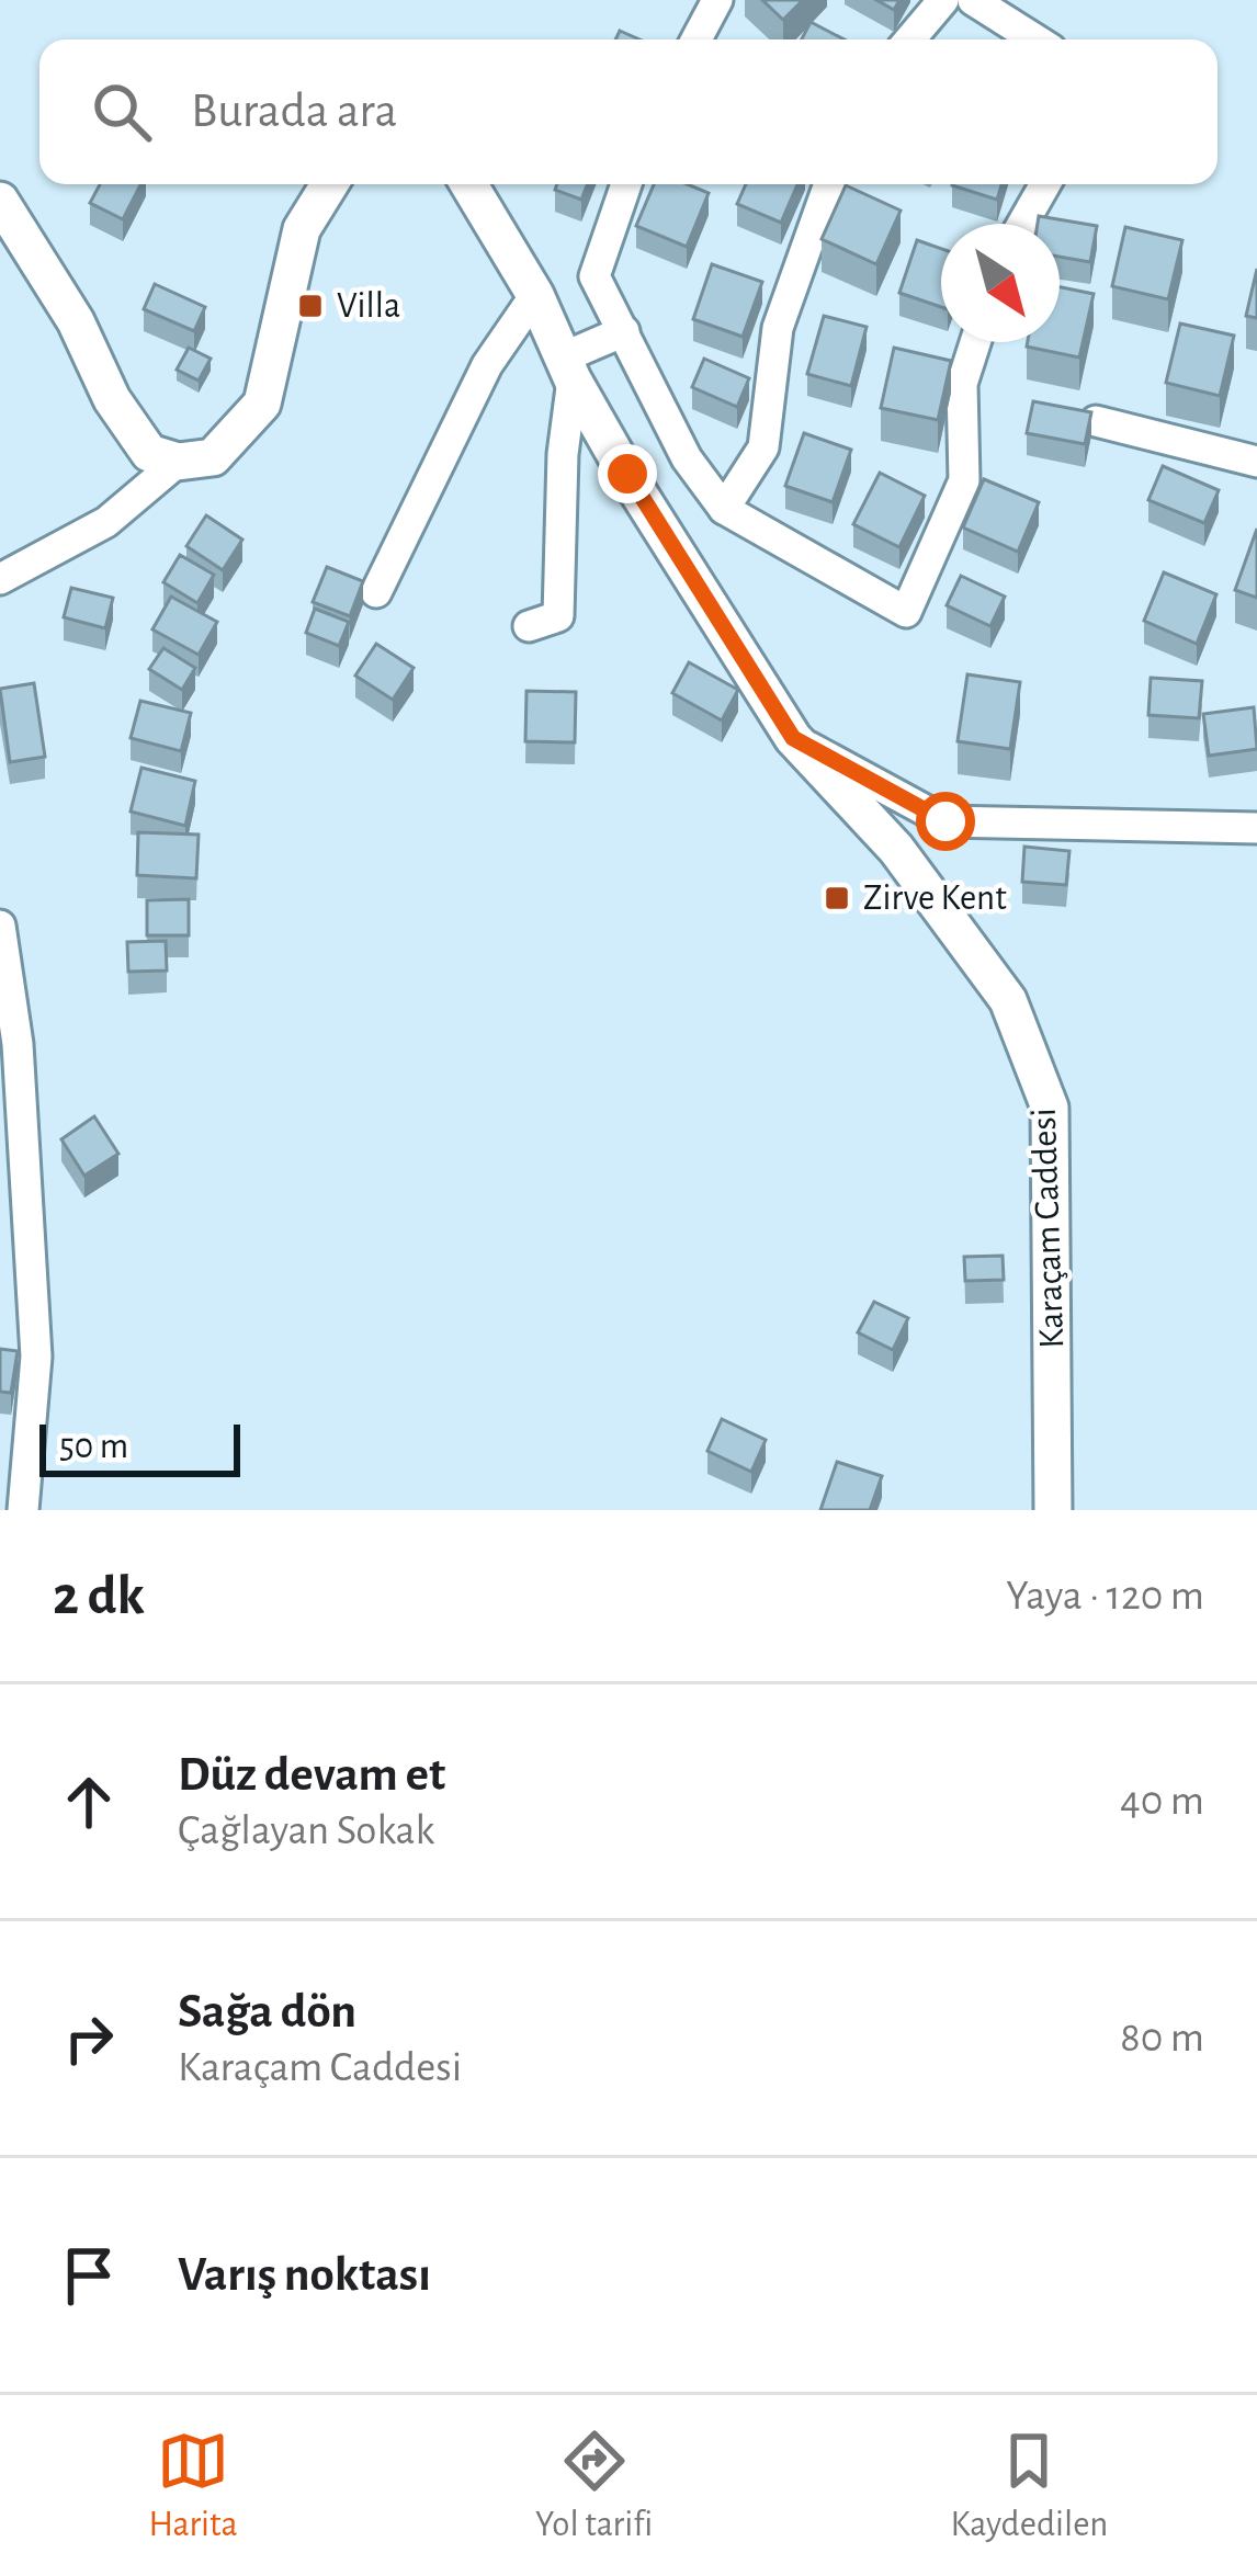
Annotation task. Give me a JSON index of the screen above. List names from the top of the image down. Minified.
{"streets":{"street":["Karaçam Caddesi"]},"places":{"transit":["Villa","Zirve Kent"]},"scale_bar":"50 m","north":"bottom right","page":{"search":"Burada ara","scale":"50 m","heading":["2 dk","Yaya · 120 m"],"list":[["Düz devam et","Çağlayan Sokak","40 m"],["Sağa dön","Karaçam Caddesi","80 m"],"Varış noktası"],"nav":["Harita","Yol tarifi","Kaydedilen"]}}
